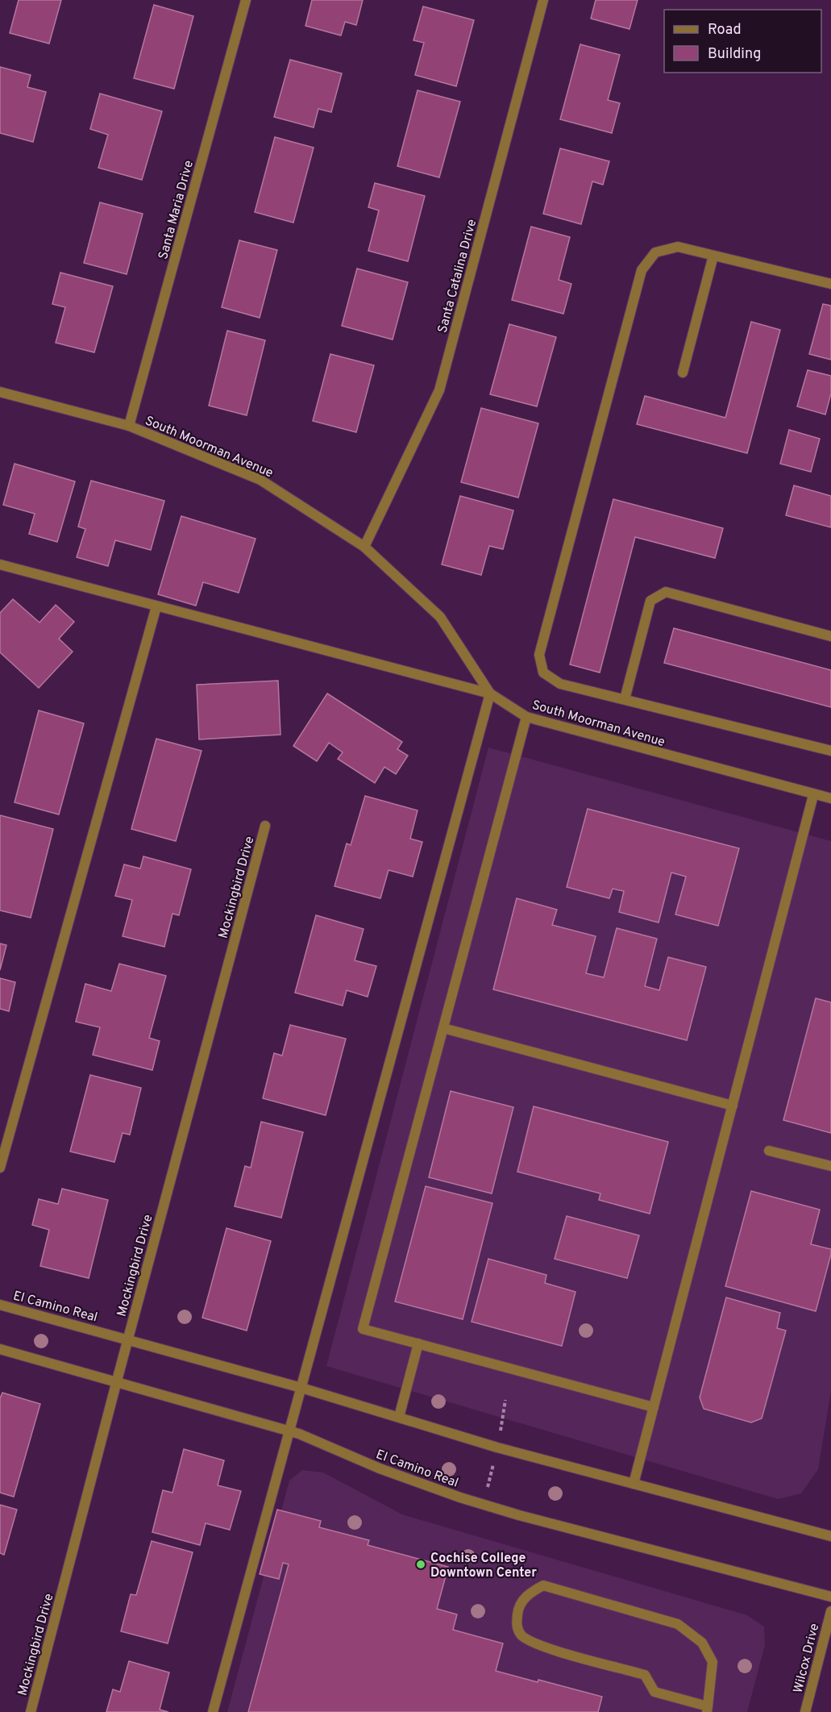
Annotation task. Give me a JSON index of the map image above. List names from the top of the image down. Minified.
{"streets":{"street":["Santa Maria Drive","Santa Catalina Drive","South Moorman Avenue","Mockingbird Drive","El Camino Real","Wilcox Drive"]},"crossings":[["Santa Maria Drive","South Moorman Avenue"],["Santa Catalina Drive","South Moorman Avenue"],["Mockingbird Drive","El Camino Real"]],"places":["Cochise College Downtown Center"],"legend":["Road","Building"]}
